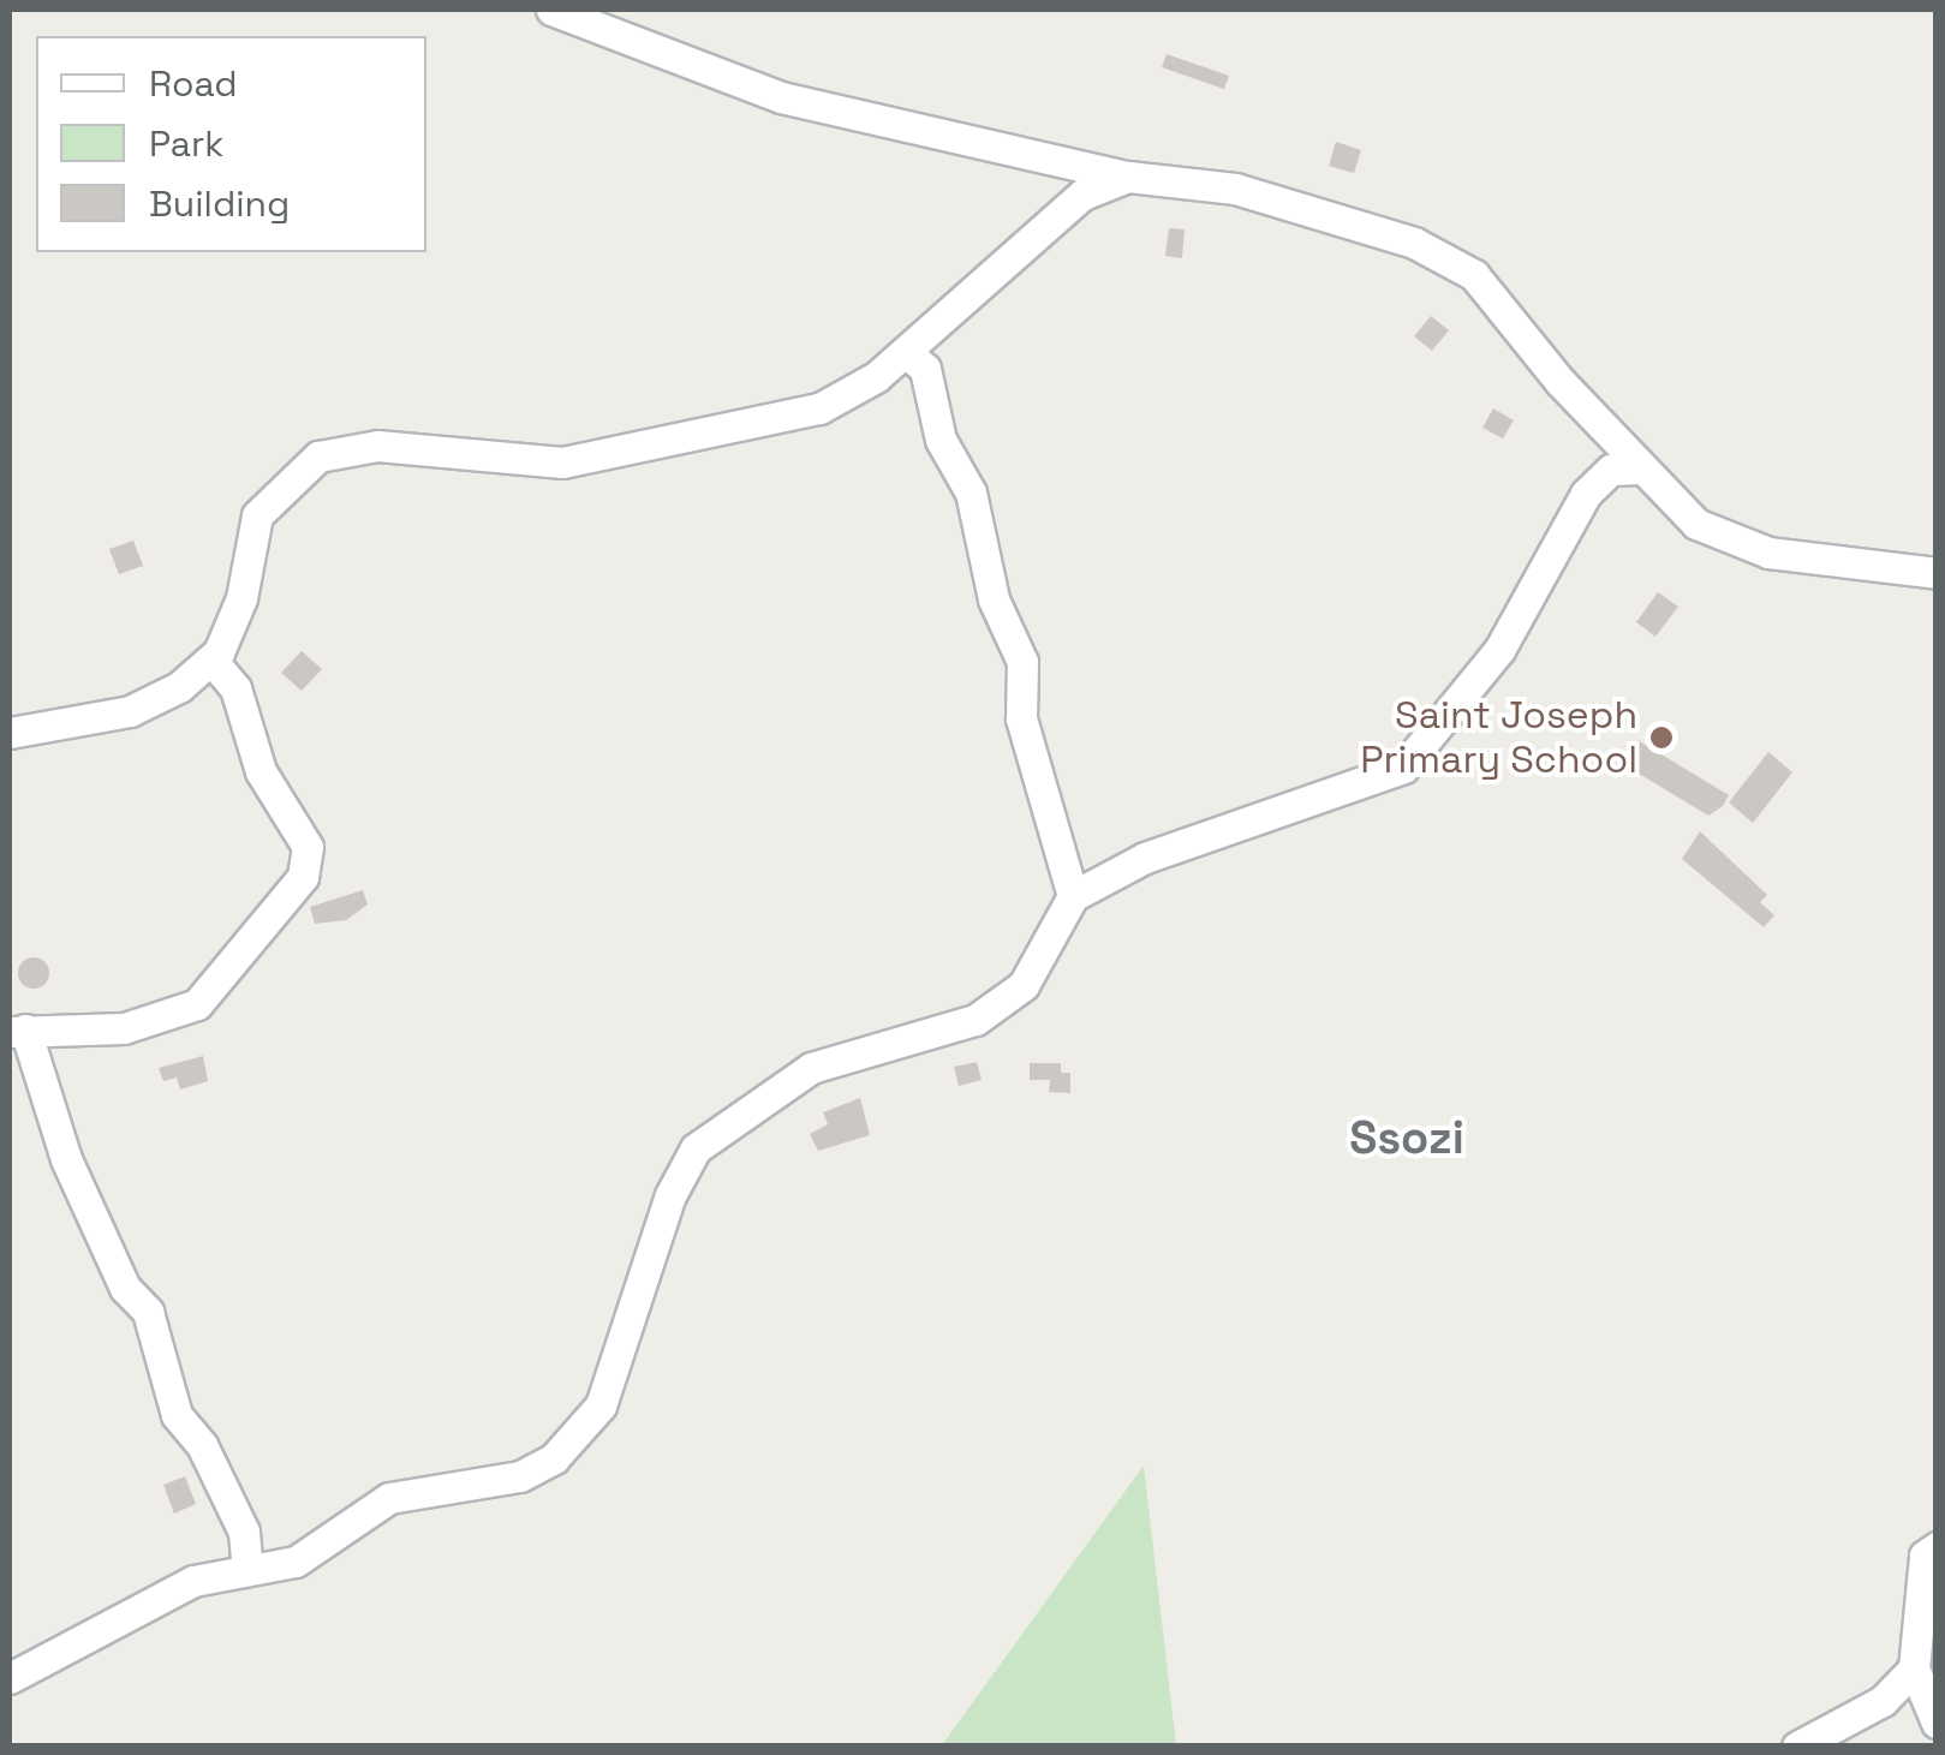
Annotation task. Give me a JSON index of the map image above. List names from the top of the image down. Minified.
{"districts":["Ssozi"],"places":["Saint Joseph Primary School"],"legend":["Road","Park","Building"]}
